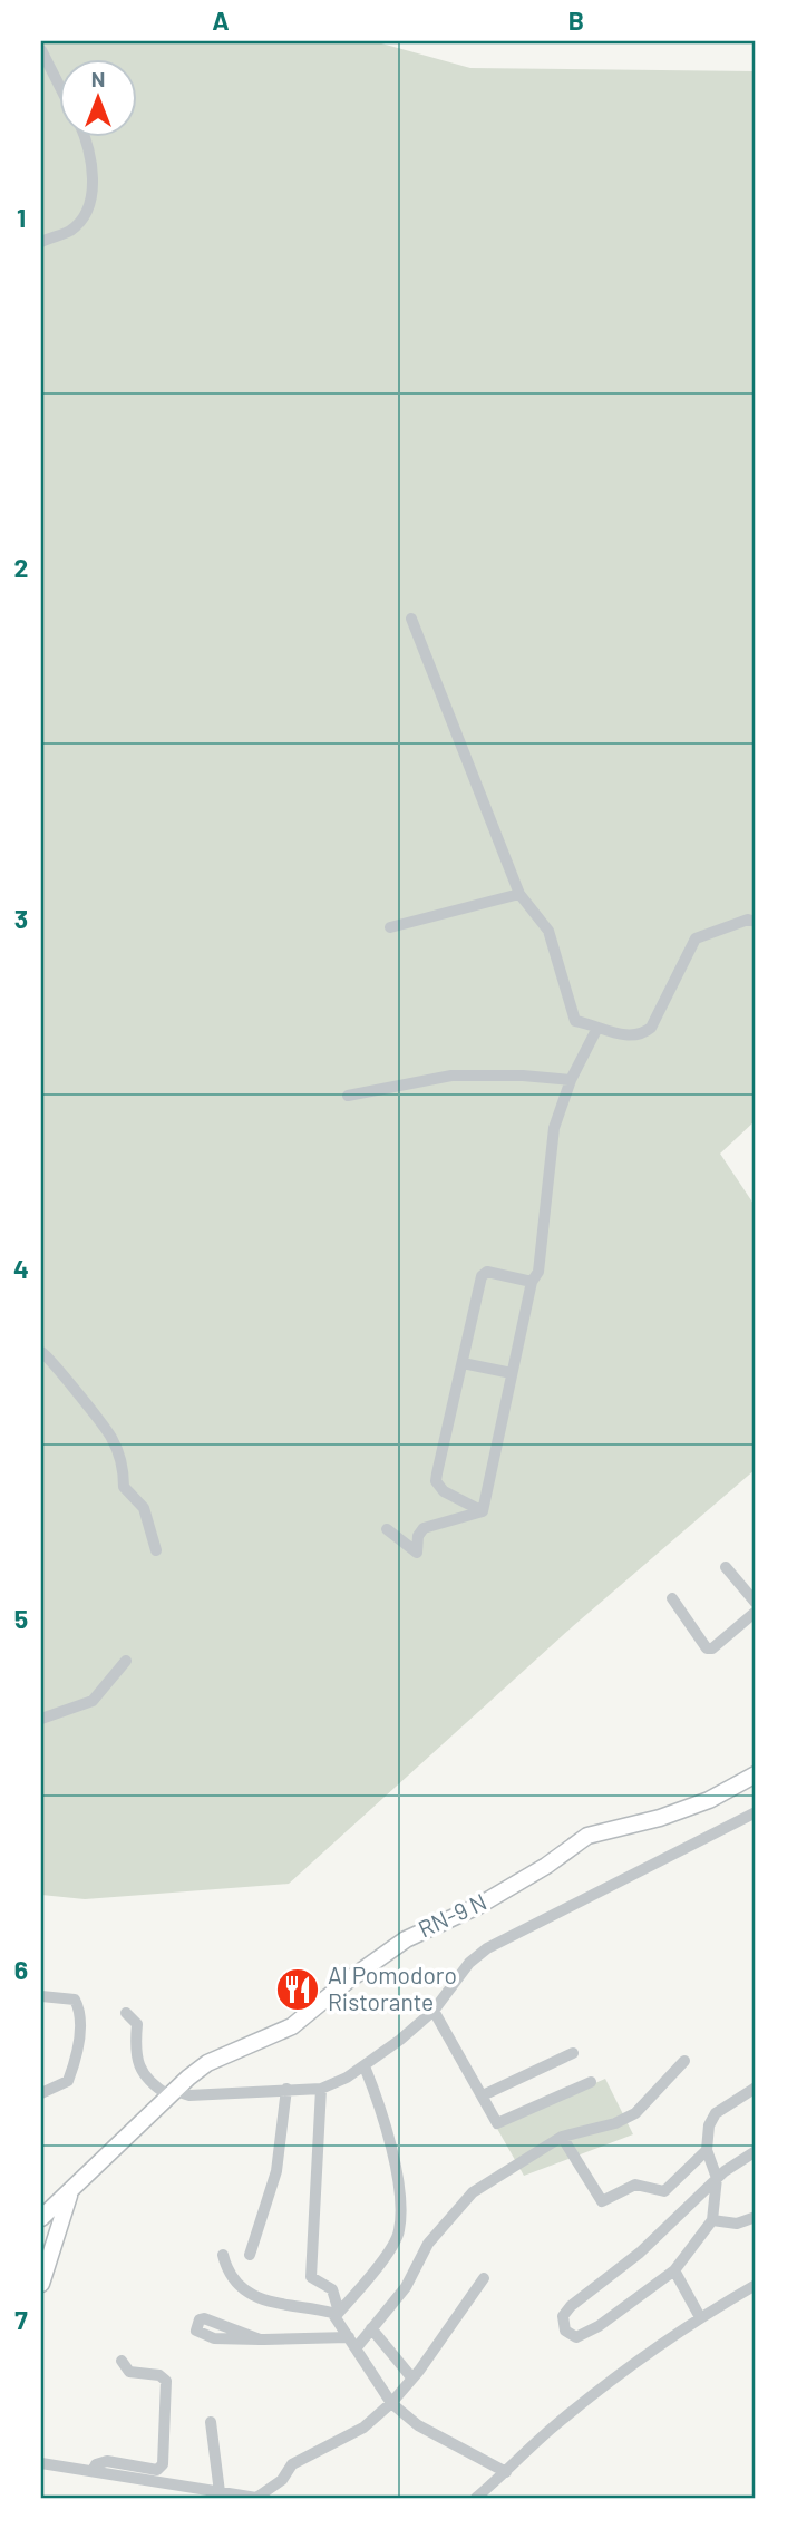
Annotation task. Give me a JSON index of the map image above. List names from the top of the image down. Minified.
{"streets":{"main road":["RN-9 N"]},"places":{"restaurant":["Al Pomodoro Ristorante"]},"north":"top","grid":{"columns":["A","B"],"rows":["1","2","3","4","5","6","7"]}}
